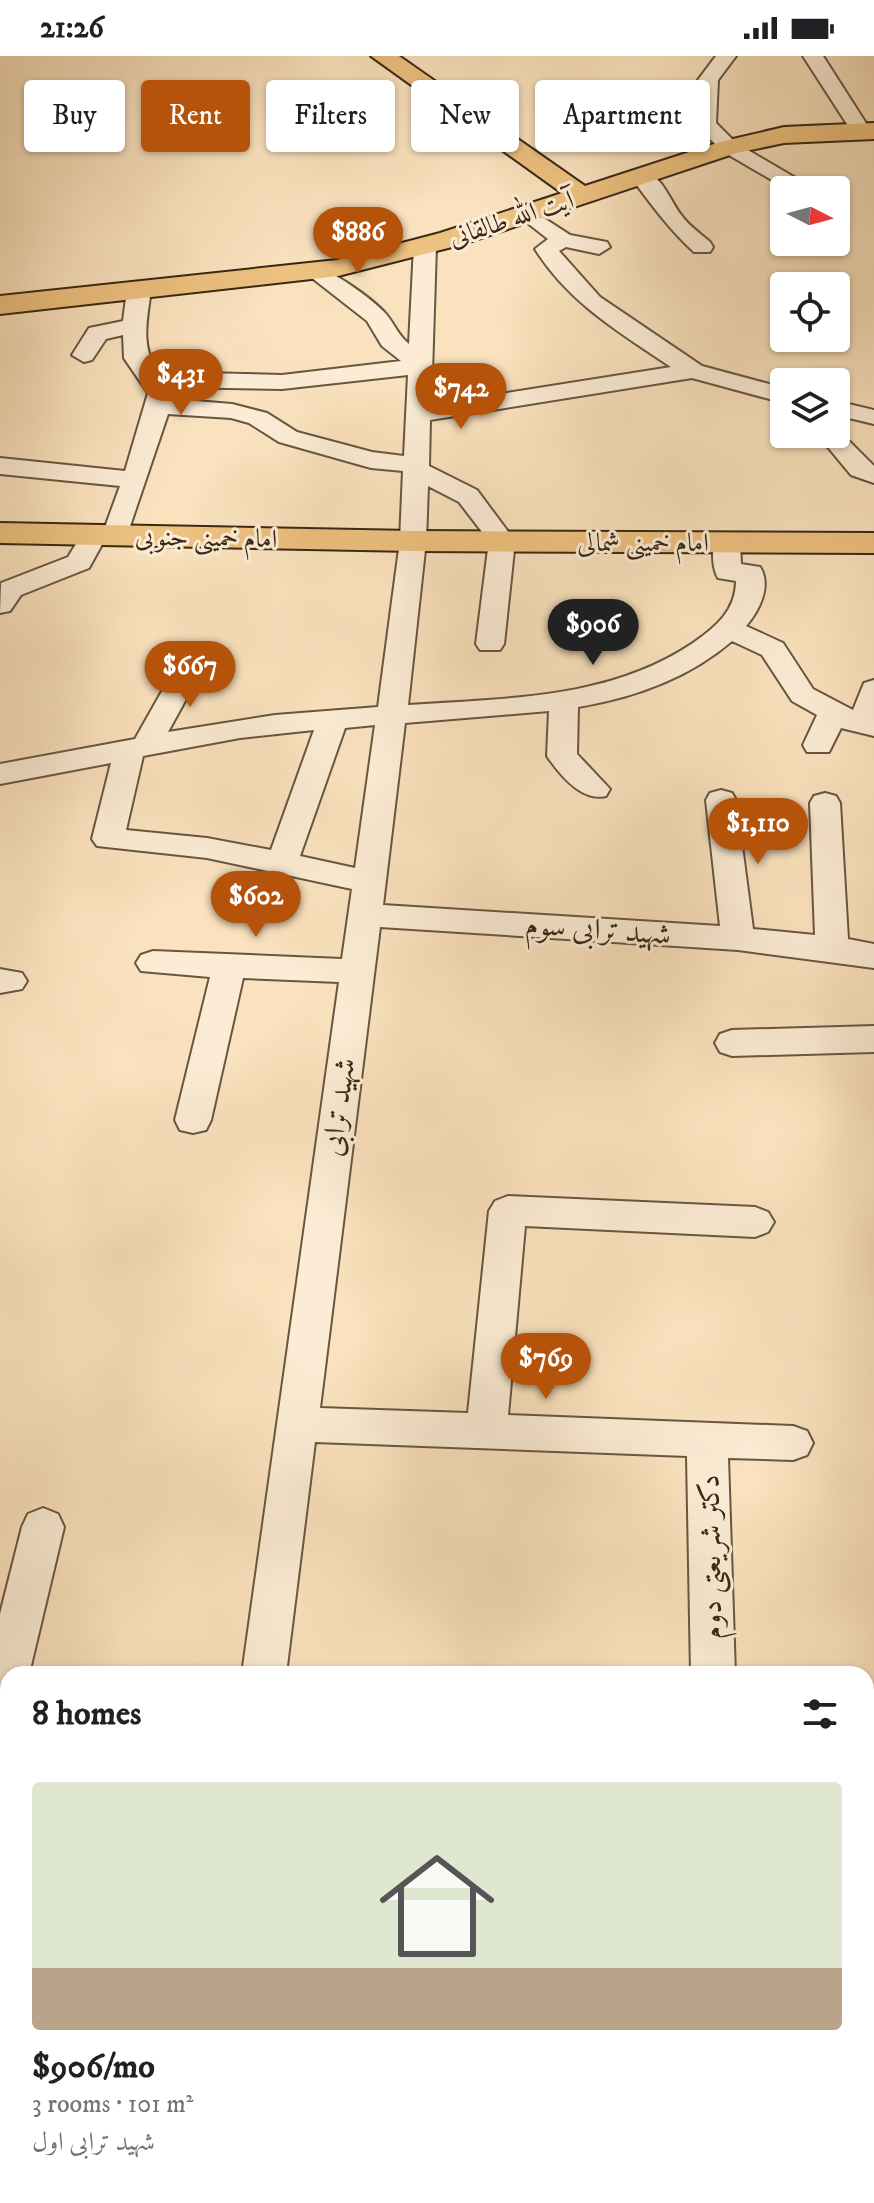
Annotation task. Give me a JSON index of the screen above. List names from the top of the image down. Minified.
{"streets":{"main road":["آیت الله طالقانی","امام خمینی جنوبی","امام خمینی شمالی"],"street":["شهید ترابی سوم","شهید ترابی","دکتر شریعتی دوم"]},"crossings":[["آیت الله طالقانی","شهید ترابی"],["امام خمینی جنوبی","امام خمینی شمالی"],["امام خمینی جنوبی","شهید ترابی"],["امام خمینی شمالی","شهید ترابی"],["شهید ترابی سوم","شهید ترابی"]],"north":"right","page":{"status":"21:26","chip":["Buy","Rent","Filters","New","Apartment"],"price":["$886","$431","$742","$906","$667","$1,110","$602","$769"],"heading":"8 homes","list":[{"name":"$906/mo","note":"3 rooms · 101 m² · شهید ترابی اول"}]}}
